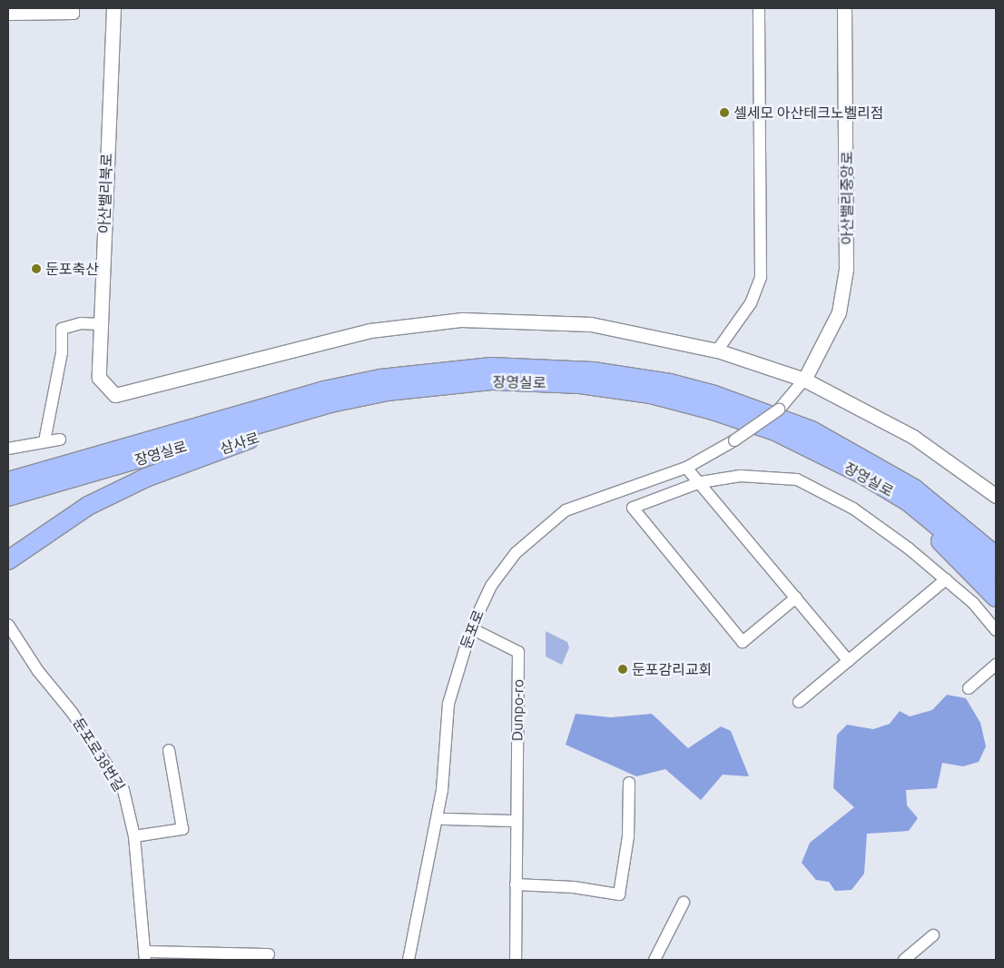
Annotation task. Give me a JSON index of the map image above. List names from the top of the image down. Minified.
{"streets":{"highway":["장영실로","삼사로"],"street":["아산밸리북로","아산밸리중앙로","둔포로","Dunpo-ro","둔포로38번길"]},"crossings":[["아산밸리중앙로","둔포로"],["장영실로","삼사로"],["둔포로","Dunpo-ro"]],"places":["셀세모 아산테크노벨리점","둔포축산","둔포감리교회"]}
